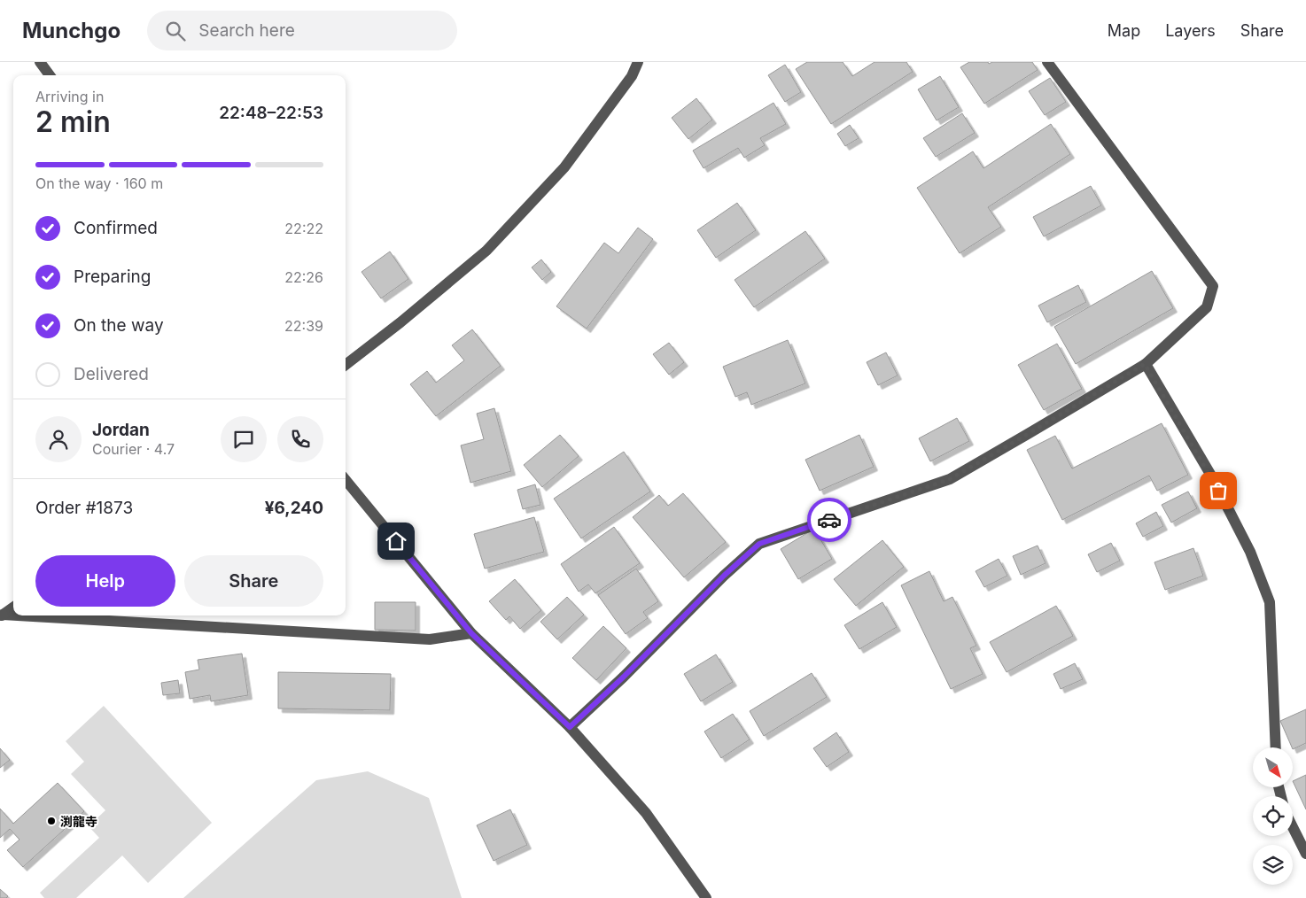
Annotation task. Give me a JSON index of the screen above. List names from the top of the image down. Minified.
{"places":["渕龍寺"],"north":"bottom right","page":{"header":"Munchgo","search":"Search here","nav":["Map","Layers","Share"],"heading":["2 min","Arriving in","22:48–22:53"],"panel":["Jordan","Courier · 4.7","Order #1873","¥6,240"],"bar":"On the way · 160 m","list":[["Confirmed","22:22"],["Preparing","22:26"],["On the way","22:39"],"Delivered"],"buttons":["Help","Share"]}}
